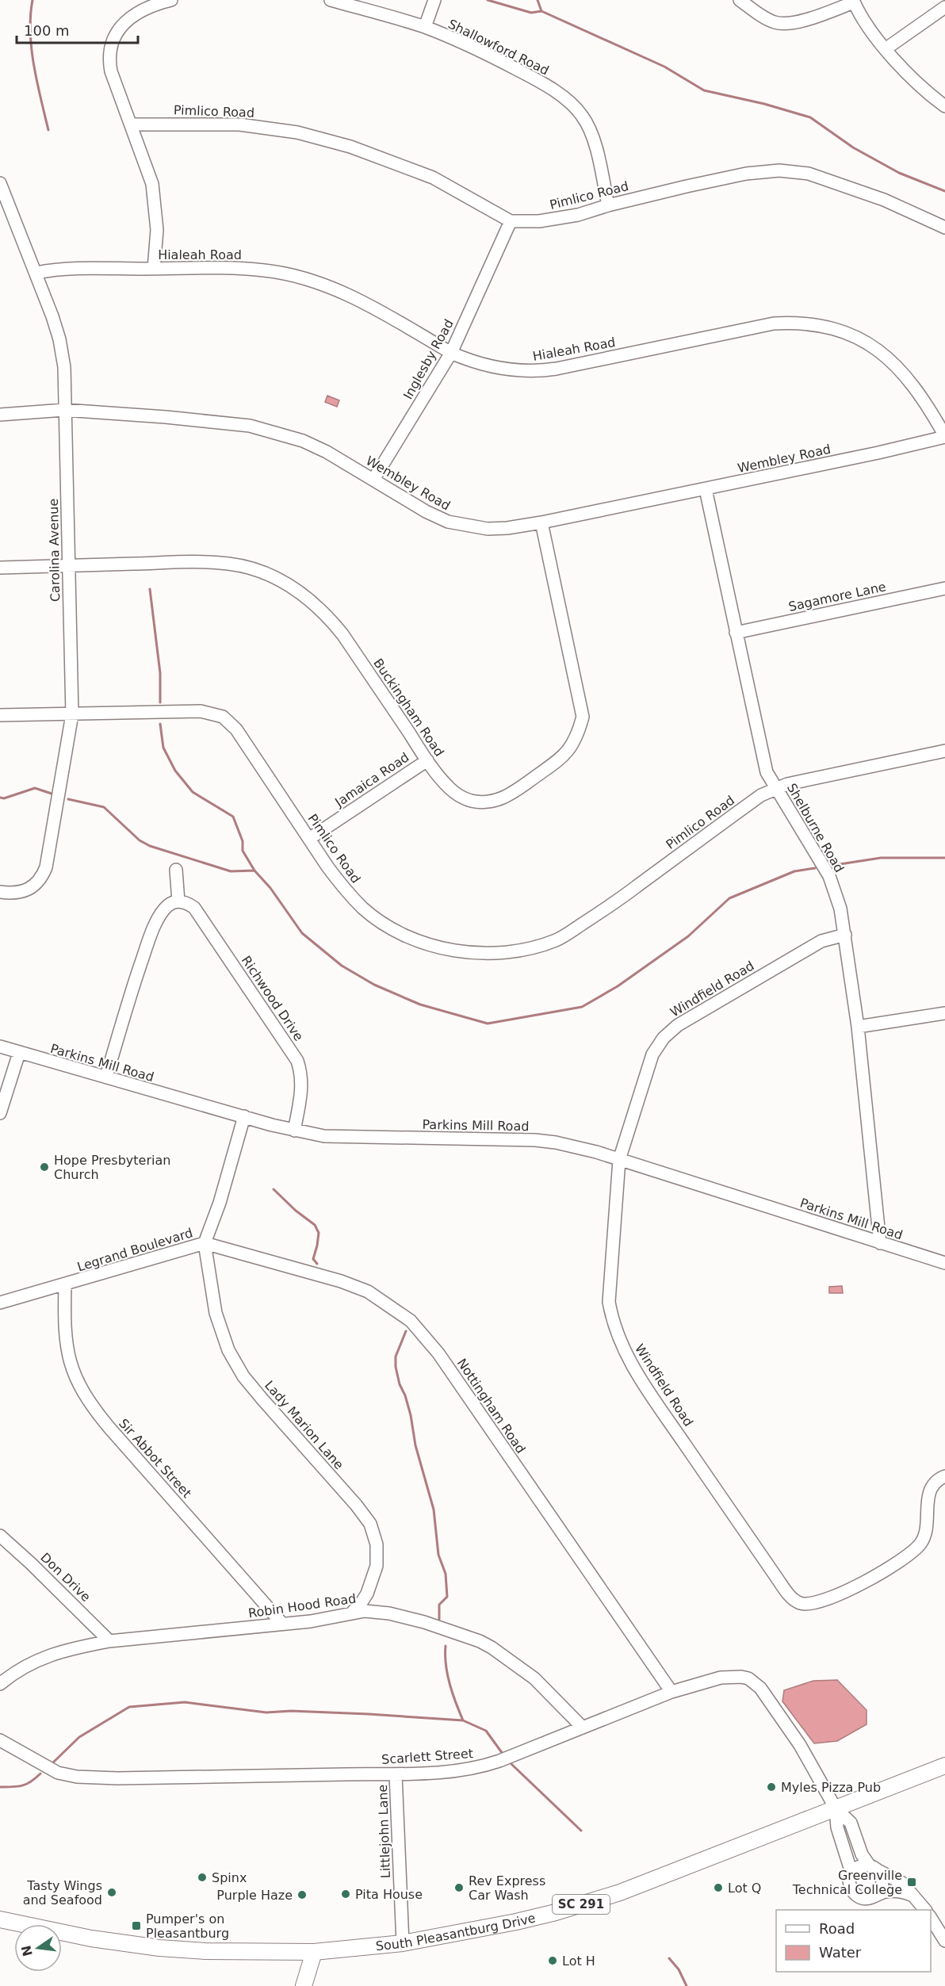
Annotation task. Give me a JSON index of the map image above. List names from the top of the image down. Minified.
{"streets":{"main road":["SC 291","South Pleasantburg Drive"],"street":["Shallowford Road","Pimlico Road","Hialeah Road","Inglesby Road","Wembley Road","Carolina Avenue","Sagamore Lane","Buckingham Road","Jamaica Road","Shelburne Road","Windfield Road","Richwood Drive","Parkins Mill Road","Legrand Boulevard","Nottingham Road","Lady Marion Lane","Sir Abbot Street","Don Drive","Robin Hood Road","Scarlett Street","Littlejohn Lane"]},"crossings":[["Shallowford Road","Pimlico Road"],["Pimlico Road","Inglesby Road"],["Pimlico Road","Carolina Avenue"],["Pimlico Road","Jamaica Road"],["Pimlico Road","Shelburne Road"],["Hialeah Road","Inglesby Road"],["Hialeah Road","Wembley Road"],["Hialeah Road","Carolina Avenue"],["Inglesby Road","Wembley Road"],["Wembley Road","Carolina Avenue"],["Wembley Road","Buckingham Road"],["Wembley Road","Shelburne Road"],["Carolina Avenue","Buckingham Road"],["Sagamore Lane","Shelburne Road"],["Buckingham Road","Jamaica Road"],["Shelburne Road","Windfield Road"],["Shelburne Road","Parkins Mill Road"],["Windfield Road","Parkins Mill Road"],["Richwood Drive","Parkins Mill Road"],["Parkins Mill Road","Legrand Boulevard"],["Legrand Boulevard","Nottingham Road"],["Legrand Boulevard","Lady Marion Lane"],["Legrand Boulevard","Sir Abbot Street"],["Nottingham Road","Lady Marion Lane"],["Nottingham Road","Scarlett Street"],["Lady Marion Lane","Robin Hood Road"],["Sir Abbot Street","Robin Hood Road"],["Don Drive","Robin Hood Road"],["Robin Hood Road","Scarlett Street"],["Scarlett Street","Littlejohn Lane"],["Scarlett Street","South Pleasantburg Drive"],["Littlejohn Lane","South Pleasantburg Drive"]],"places":{"other":["Hope Presbyterian Church","Myles Pizza Pub","Spinx","Rev Express Car Wash","Lot Q","Tasty Wings and Seafood","Pita House","Purple Haze","Lot H"],"transit":["Greenville Technical College","Pumper's on Pleasantburg"]},"legend":["Road","Water"],"scale_bar":"100 m","north":"left"}
